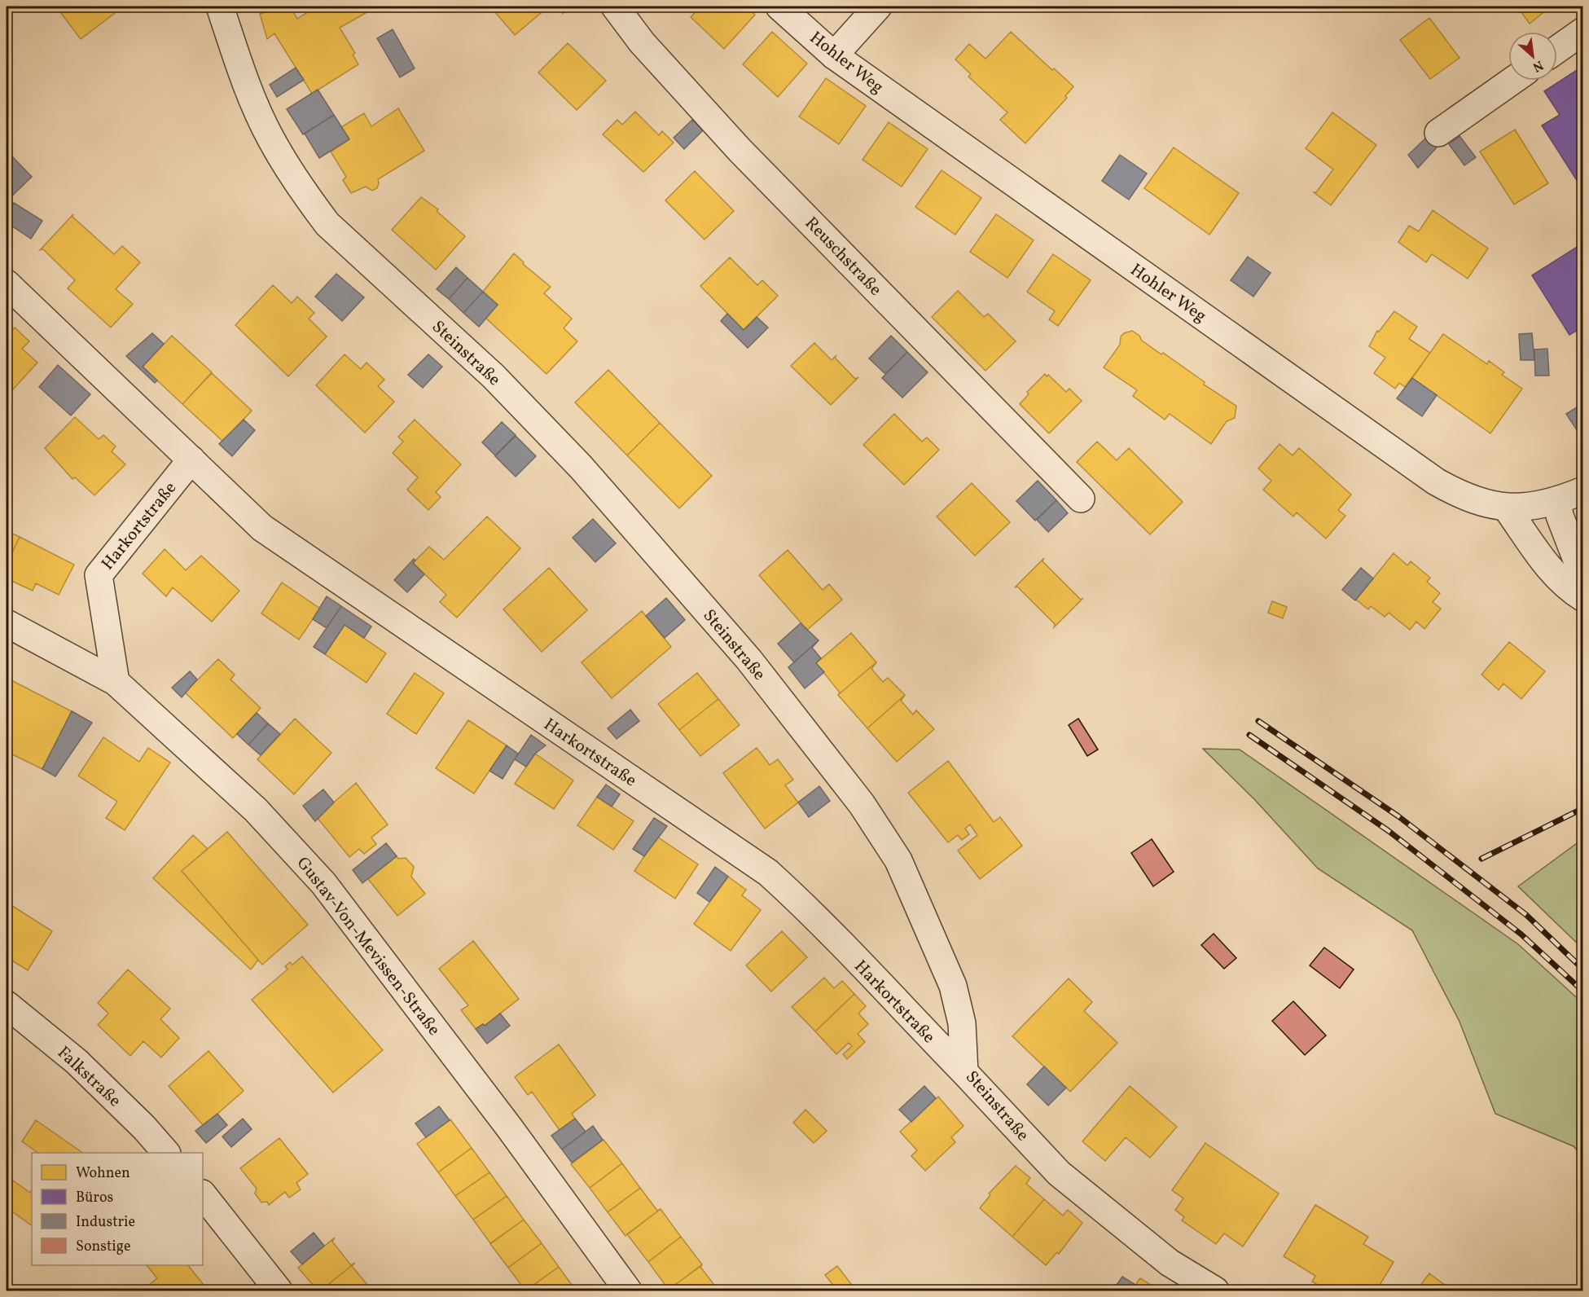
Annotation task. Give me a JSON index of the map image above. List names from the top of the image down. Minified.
{"streets":{"street":["Hohler Weg","Reuschstraße","Steinstraße","Harkortstraße","Gustav-Von-Mevissen-Straße","Falkstraße"]},"crossings":[["Steinstraße","Harkortstraße"],["Harkortstraße","Gustav-Von-Mevissen-Straße"]],"legend":["Wohnen","Büros","Industrie","Sonstige"],"north":"bottom right"}
